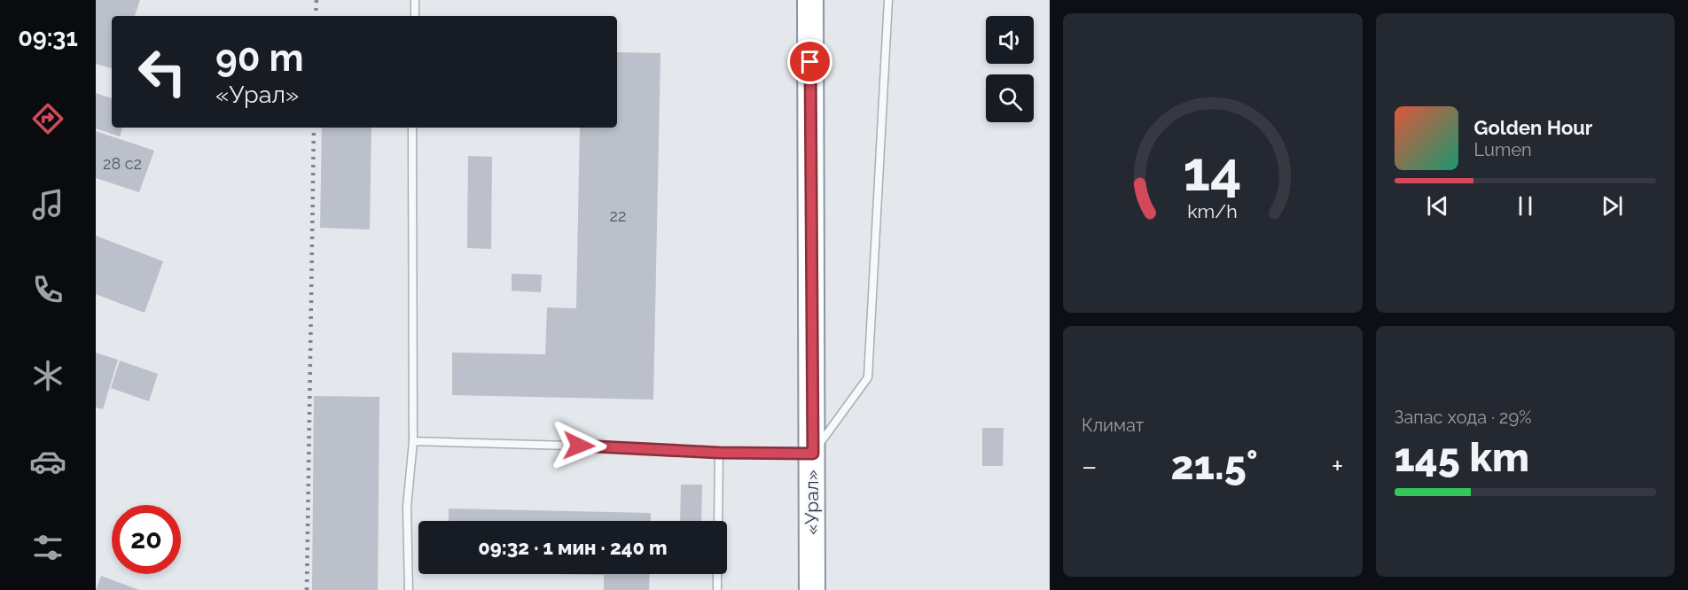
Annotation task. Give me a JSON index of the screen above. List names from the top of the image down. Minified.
{"streets":{"highway":["«Урал»"]},"house_numbers":["28 с2","22"],"page":{"tabs":"09:31","turn":["90 m","«Урал»"],"song":["Golden Hour","Lumen"],"tile":["Климат",["Запас хода · 29%","145 km"]],"heat":["−","21.5°","+"],"limit":"20","trip":"09:32 · 1 мин · 240 m","gauge":["14","km/h"]}}
